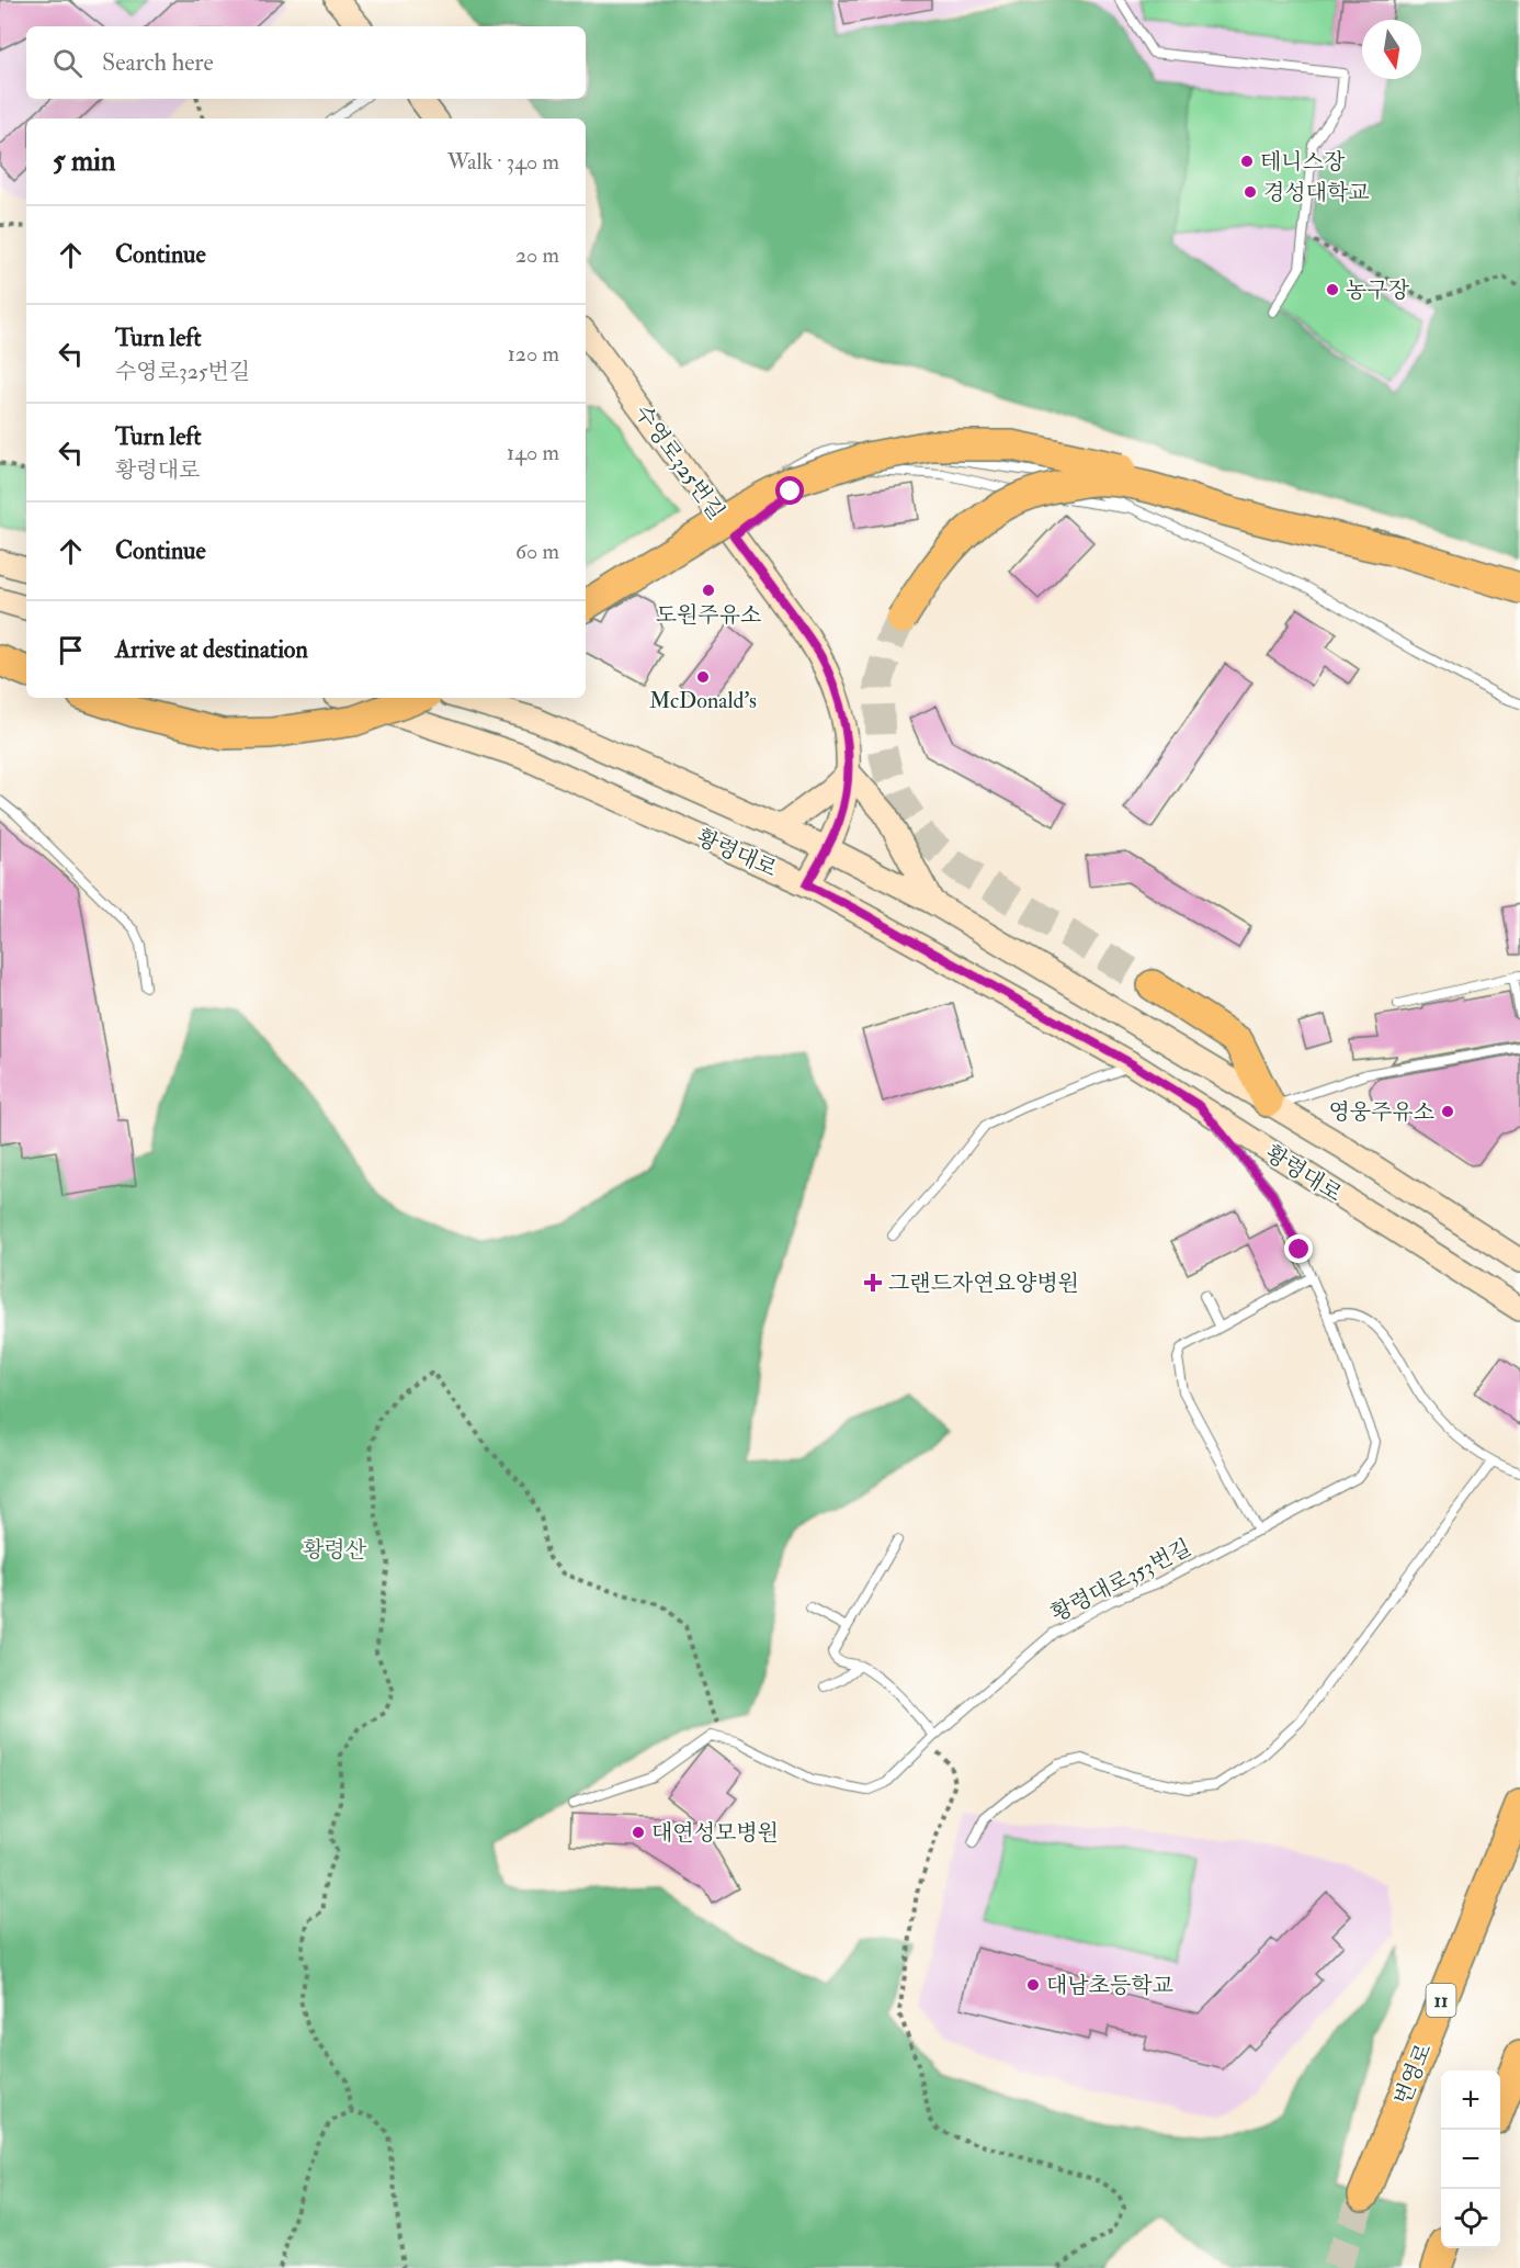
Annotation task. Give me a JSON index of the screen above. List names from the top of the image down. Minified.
{"streets":{"highway":["11","번영로"],"main road":["수영로325번길","황령대로"],"lane":["황령대로353번길"]},"crossings":[["수영로325번길","황령대로"],["황령대로","황령대로353번길"]],"parks":["황령산"],"places":{"other":["테니스장","경성대학교","농구장","도원주유소","McDonald's","영웅주유소","대연성모병원","대남초등학교"],"health":["그랜드자연요양병원"]},"north":"bottom","page":{"search":"Search here","heading":["5 min","Walk · 340 m"],"list":[["Continue","20 m"],["Turn left","수영로325번길","120 m"],["Turn left","황령대로","140 m"],["Continue","60 m"],"Arrive at destination"],"map_buttons":["+","−"]}}
